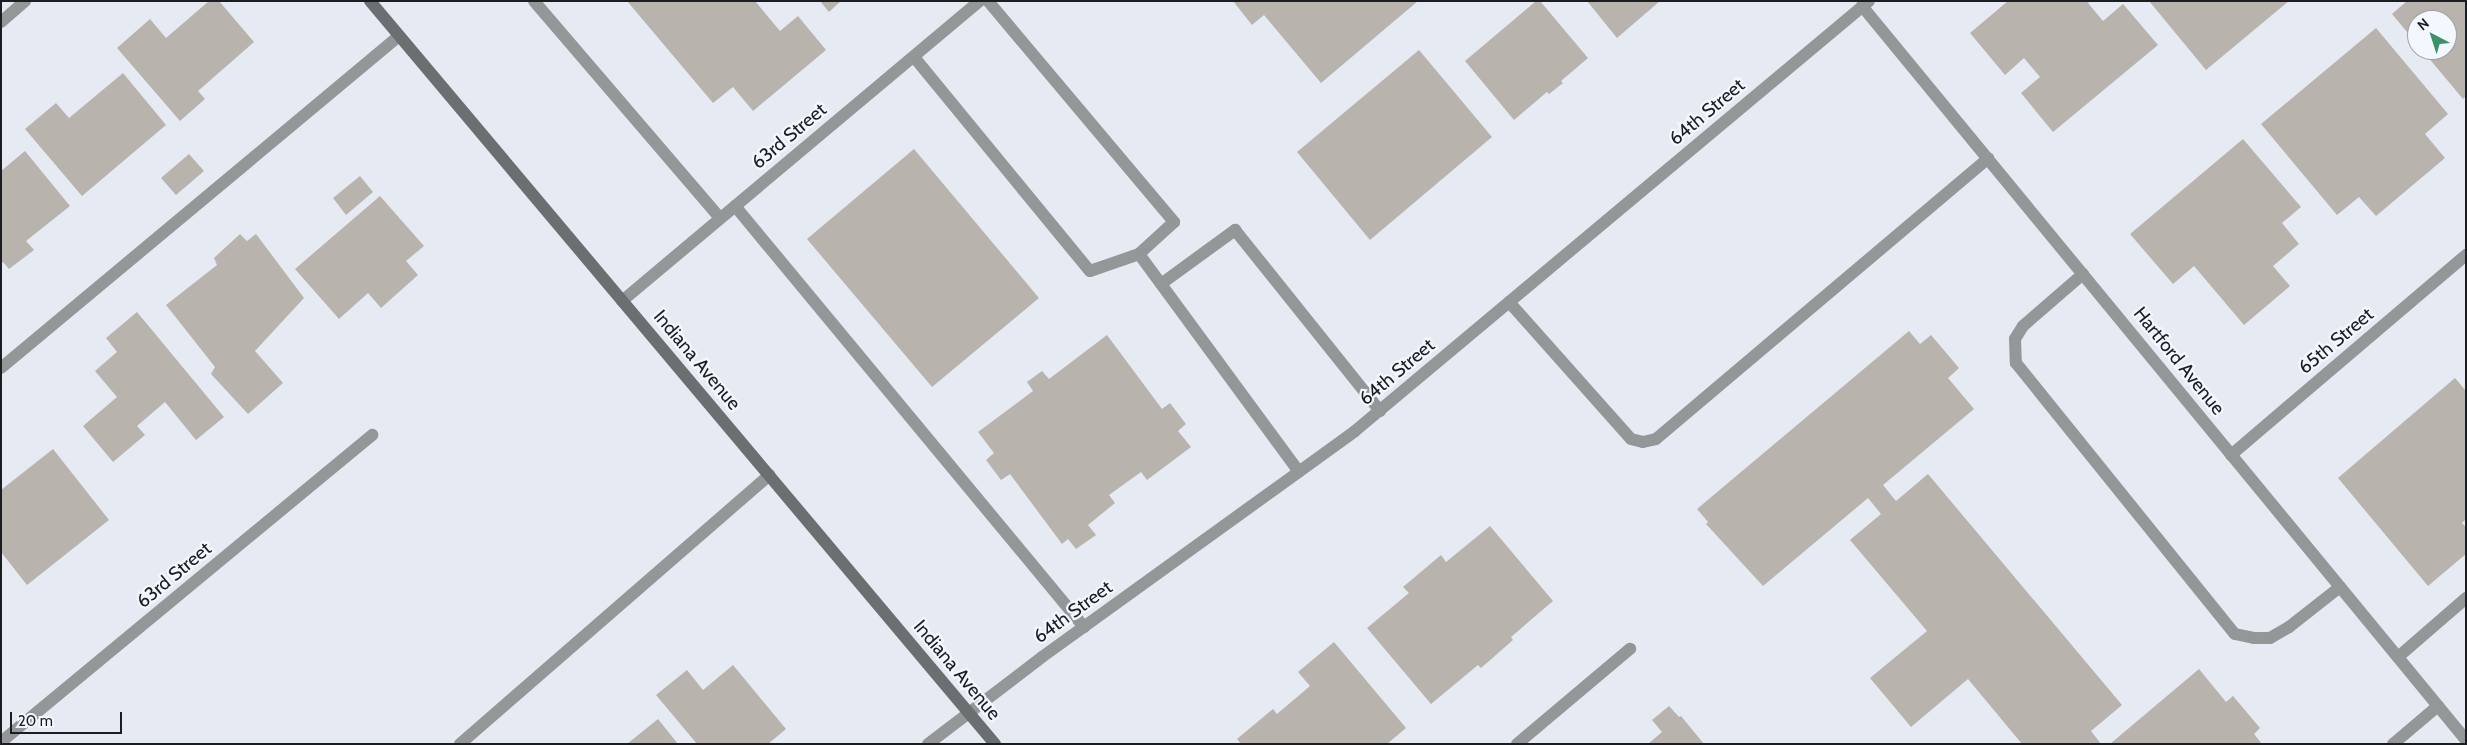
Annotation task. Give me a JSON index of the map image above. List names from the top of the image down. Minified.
{"streets":{"main road":["Indiana Avenue"],"street":["64th Street","63rd Street","65th Street","Hartford Avenue"]},"crossings":[["64th Street","Indiana Avenue"],["64th Street","Hartford Avenue"],["63rd Street","Indiana Avenue"],["65th Street","Hartford Avenue"]],"scale_bar":"20 m","north":"top left"}
